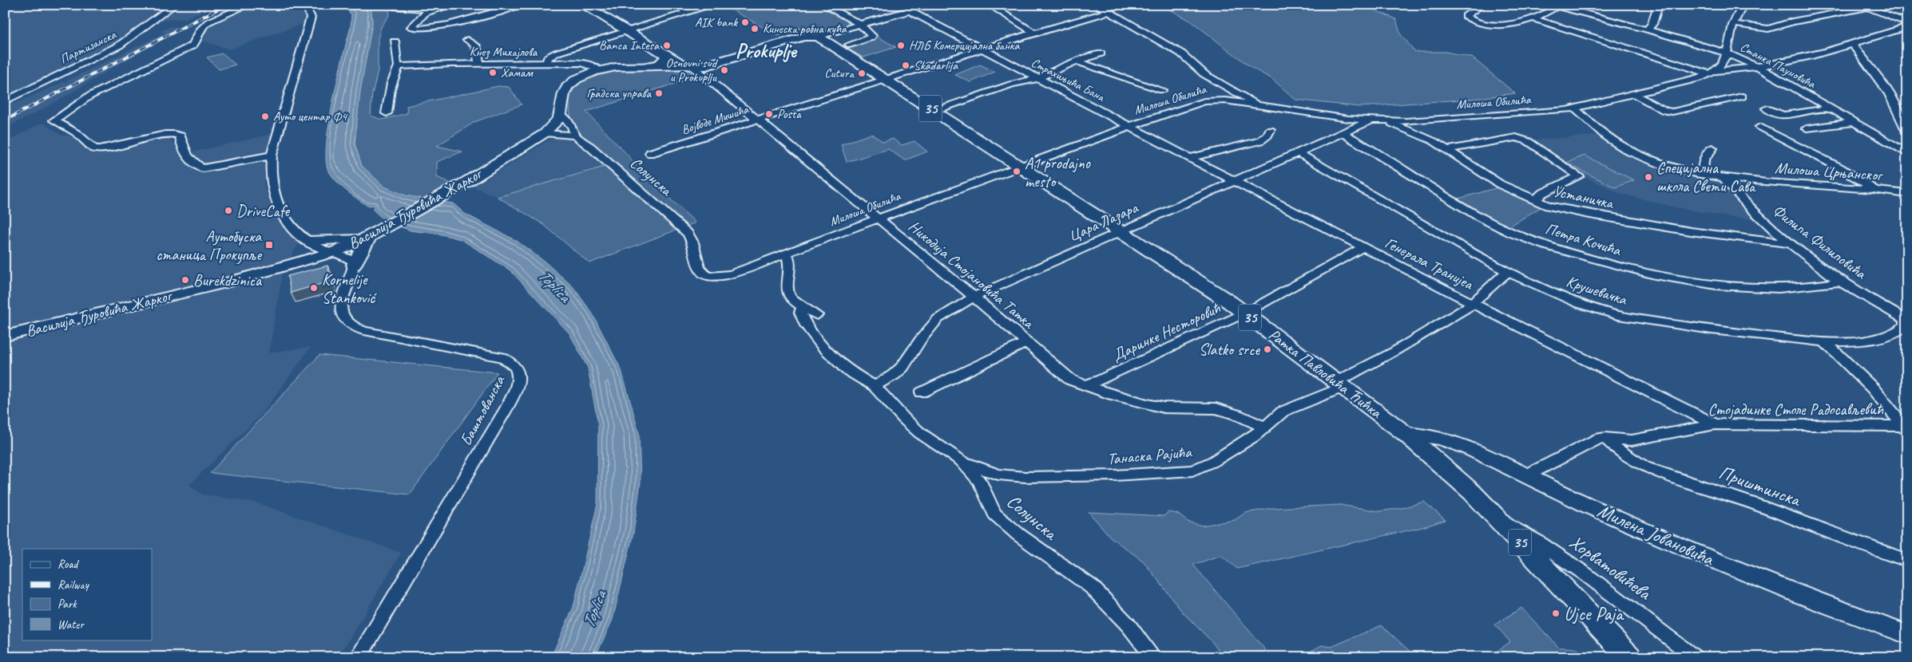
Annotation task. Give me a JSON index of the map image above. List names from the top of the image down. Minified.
{"streets":{"main road":["35","Василија Ђуровића Жарког","Ратка Павловића Ћићка","Милена Јовановића"],"street":["Партизанска","Кнез Михајлова","Станка Пауновића","Страхињића Бана","Милоша Обилића","Војводе Мишића","Милоша Црњанског","Солунска","Устаничка","Цара Лазара","Петра Кочића","Филипа Филиповића","Генерала Транијеа","Никодија Стојановића Татка","Крушевачка","Даринке Несторовић","Стојадинке Столе Радосављевић","Баштованска","Танаска Рајића","Приштинска","Хорватовићева"]},"crossings":[["Страхињића Бана","Милоша Обилића"],["Страхињића Бана","Војводе Мишића"],["Страхињића Бана","Генерала Транијеа"],["Милоша Обилића","Милоша Црњанског"],["Милоша Обилића","Солунска"],["Милоша Обилића","Устаничка"],["Милоша Обилића","Цара Лазара"],["Милоша Обилића","Генерала Транијеа"],["Милоша Обилића","Никодија Стојановића Татка"],["Милоша Обилића","Ратка Павловића Ћићка"],["Војводе Мишића","Никодија Стојановића Татка"],["Војводе Мишића","Ратка Павловића Ћићка"],["Милоша Црњанског","Филипа Филиповића"],["Солунска","Василија Ђуровића Жарког"],["Солунска","Цара Лазара"],["Солунска","Танаска Рајића"],["Устаничка","Филипа Филиповића"],["Цара Лазара","Петра Кочића"],["Цара Лазара","Генерала Транијеа"],["Цара Лазара","Никодија Стојановића Татка"],["Цара Лазара","Крушевачка"],["Цара Лазара","Ратка Павловића Ћићка"],["Петра Кочића","Филипа Филиповића"],["Филипа Филиповића","Крушевачка"],["Генерала Транијеа","Даринке Несторовић"],["Генерала Транијеа","Стојадинке Столе Радосављевић"],["Генерала Транијеа","Танаска Рајића"],["Никодија Стојановића Татка","Даринке Несторовић"],["Никодија Стојановића Татка","Танаска Рајића"],["Крушевачка","Танаска Рајића"],["Даринке Несторовић","Ратка Павловића Ћићка"],["Ратка Павловића Ћићка","Танаска Рајића"],["Ратка Павловића Ћићка","Милена Јовановића"],["Ратка Павловића Ћићка","Хорватовићева"],["Стојадинке Столе Радосављевић","Приштинска"],["Стојадинке Столе Радосављевић","Милена Јовановића"]],"districts":["Prokuplje"],"water":["Toplica"],"places":{"other":["AIK bank","Кинеска робна кућа","Banca Intesa","НЛБ Комерцијална банка","Skadarlija","Osnovni sud u Prokuplju","Хамам","Cutura","Градска управа","Posta","Ауто центар Ф4","A1 prodajno mesto","Специјална школа Свети Сава","DriveCafe","Burekdzinica","Kornelije Stanković","Slatko srce","Ujce Paja"],"transit":["Аутобуска станица Прокупље"]},"legend":["Road","Railway","Park","Water"]}
